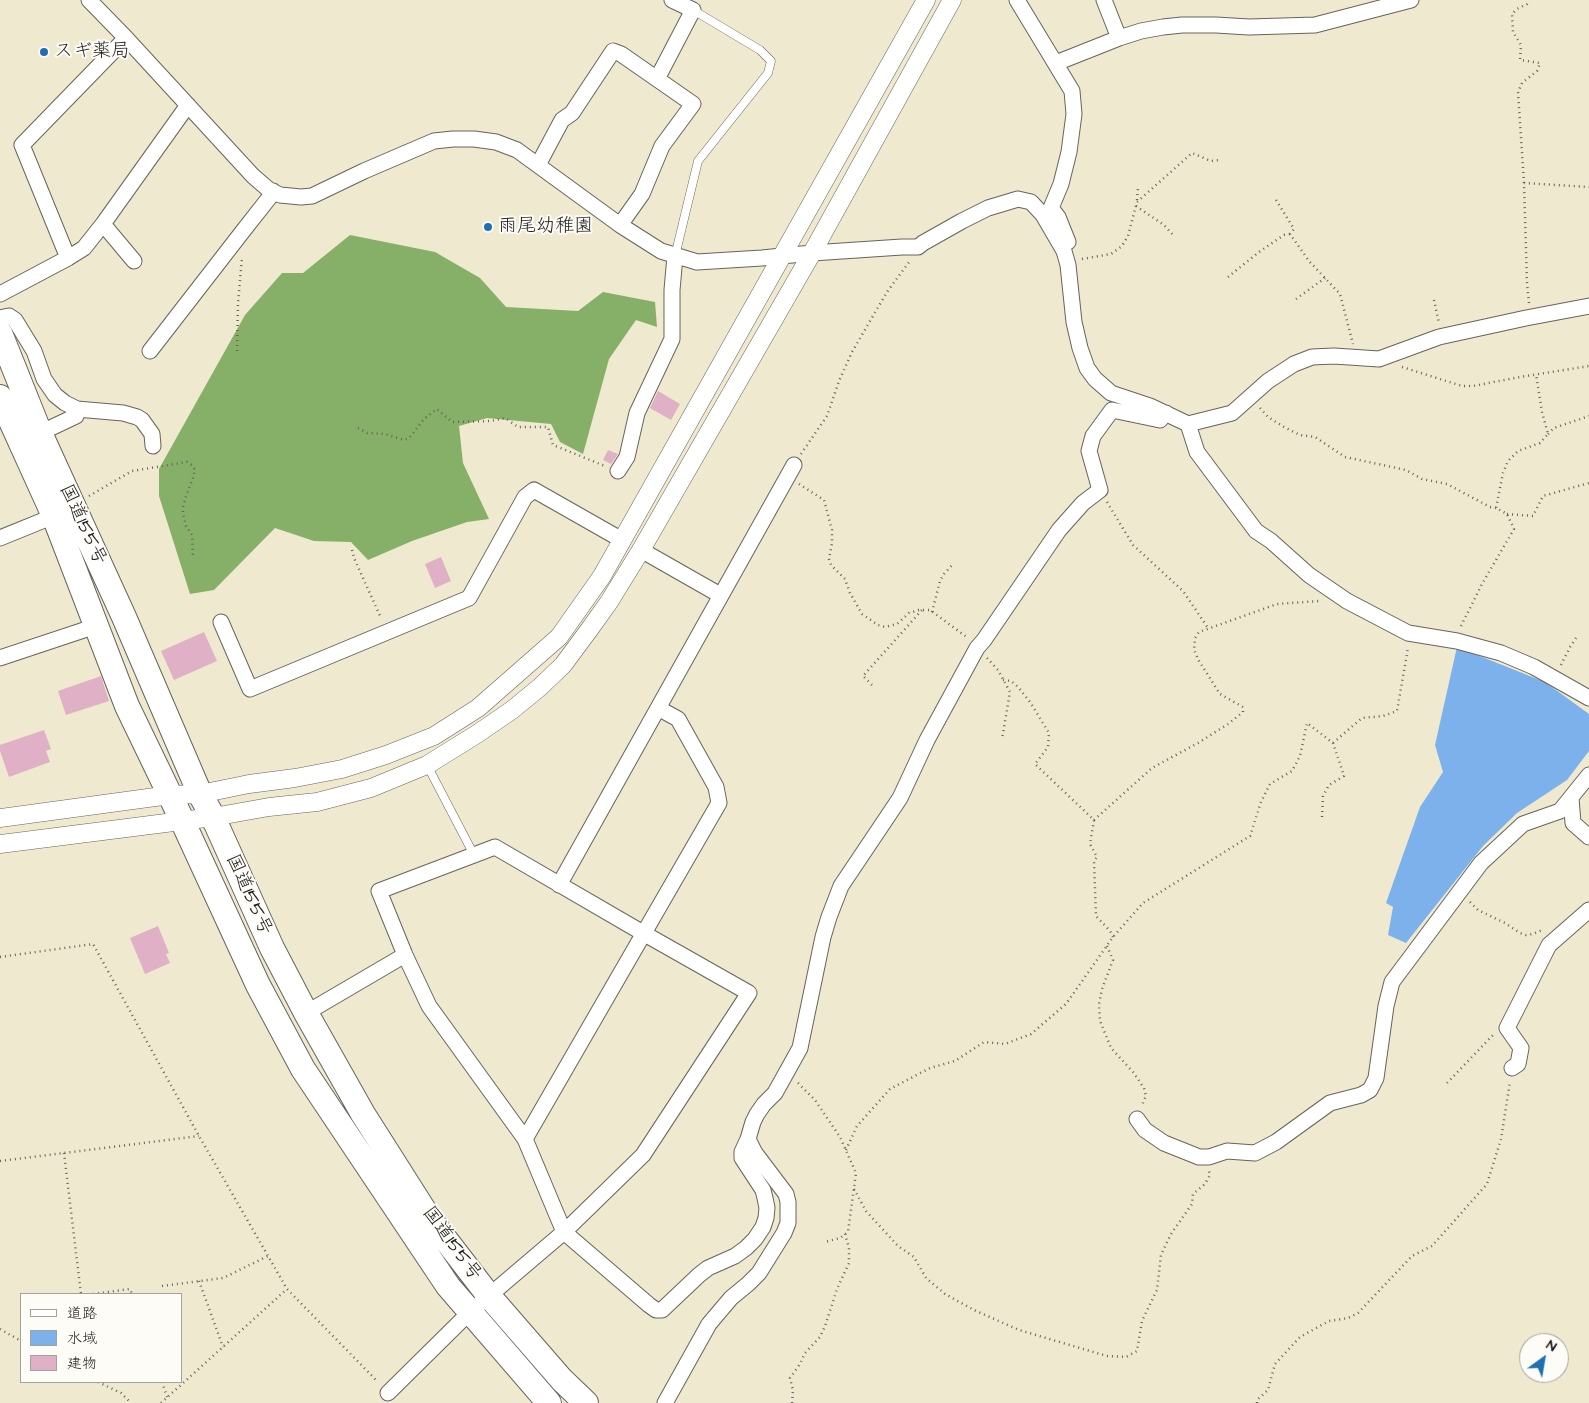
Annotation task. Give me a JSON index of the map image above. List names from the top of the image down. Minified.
{"streets":{"highway":["国道155号"]},"places":["スギ薬局","雨尾幼稚園"],"legend":["道路","水域","建物"],"north":"top right"}
